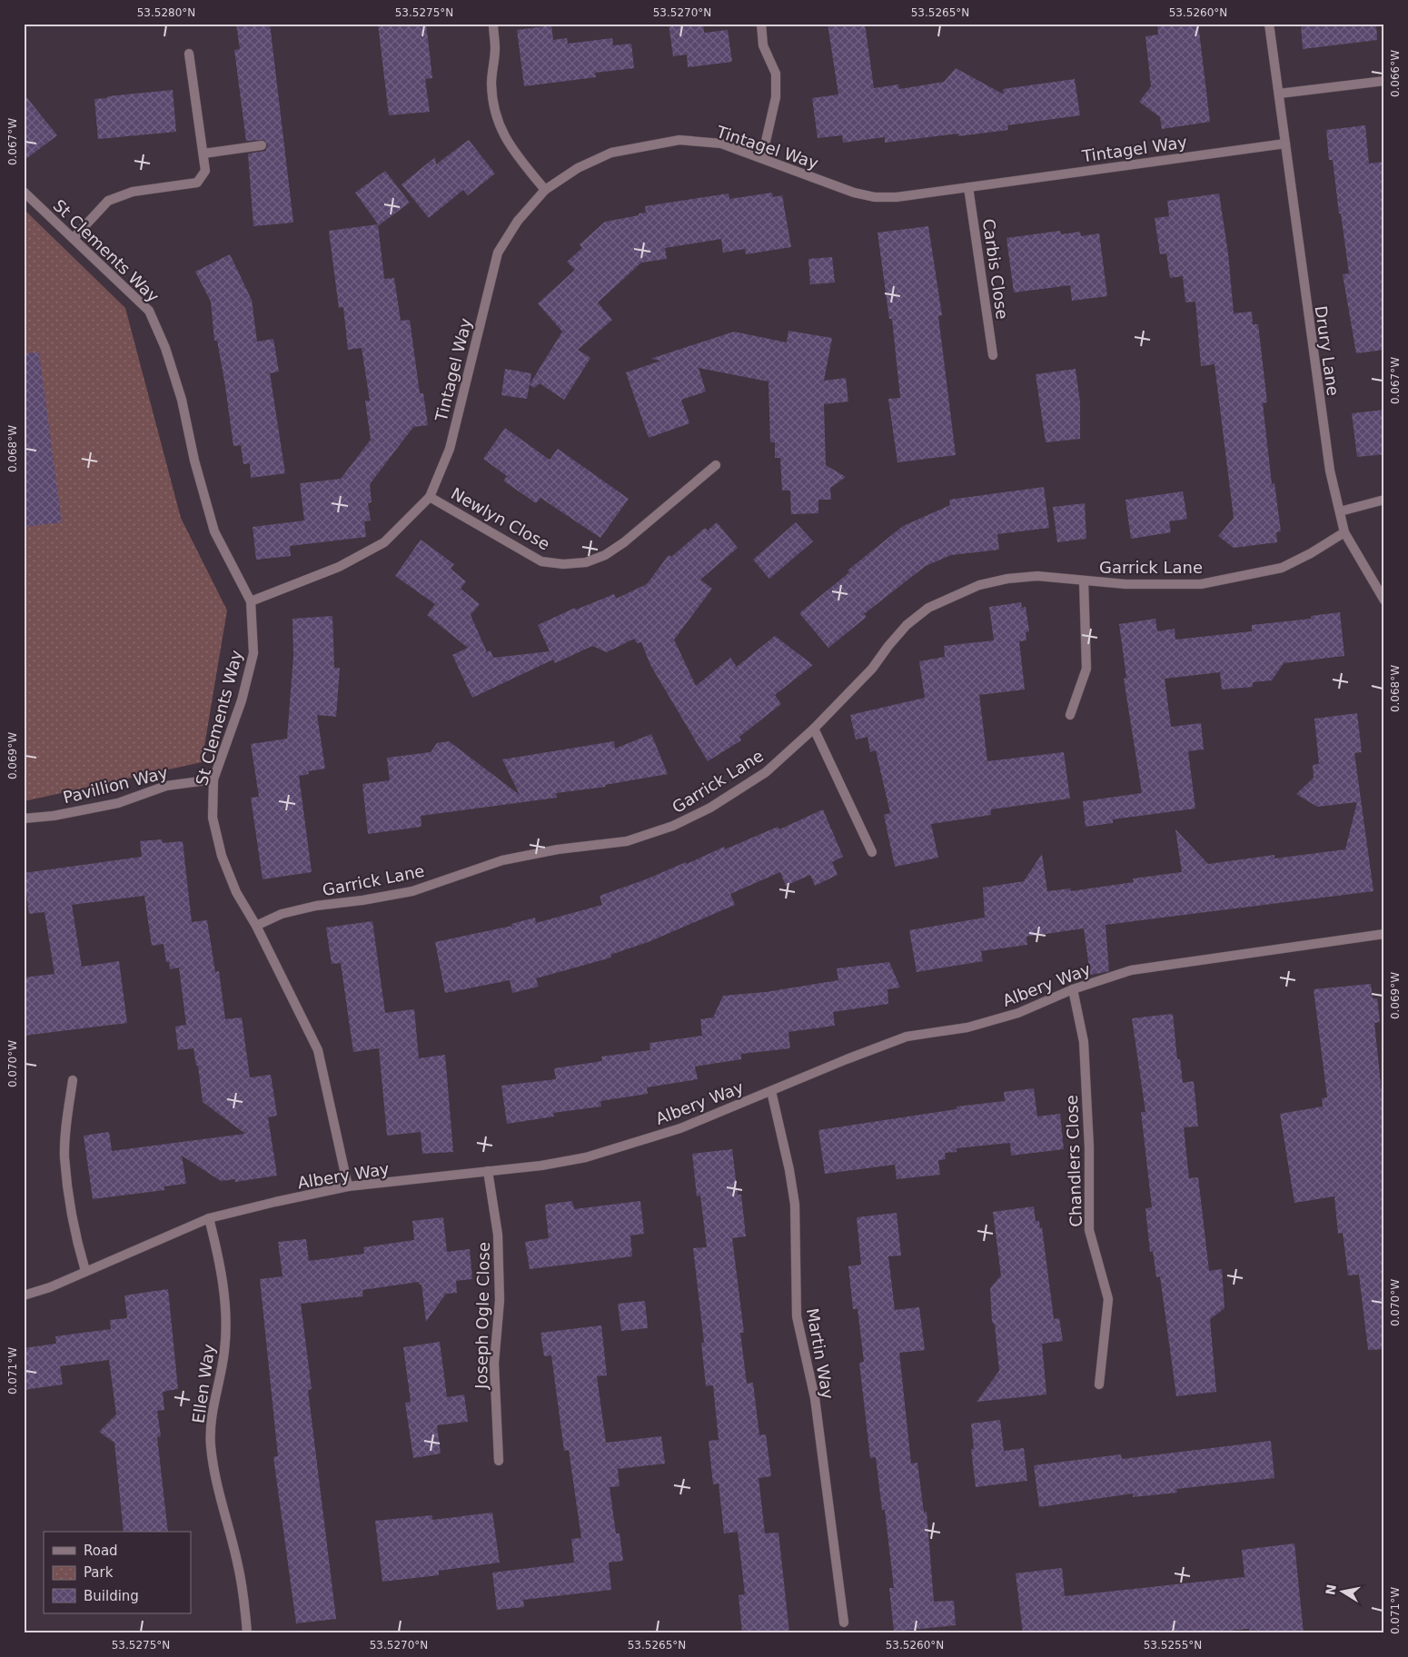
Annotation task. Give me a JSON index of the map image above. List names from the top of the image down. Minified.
{"streets":{"street":["Tintagel Way","St Clements Way","Carbis Close","Drury Lane","Newlyn Close","Garrick Lane","Pavillion Way","Albery Way","Chandlers Close","Joseph Ogle Close","Martin Way","Ellen Way"]},"crossings":[["Tintagel Way","St Clements Way"],["Tintagel Way","Carbis Close"],["Tintagel Way","Drury Lane"],["Tintagel Way","Newlyn Close"],["St Clements Way","Garrick Lane"],["St Clements Way","Pavillion Way"],["St Clements Way","Albery Way"],["Drury Lane","Garrick Lane"],["Albery Way","Chandlers Close"],["Albery Way","Joseph Ogle Close"],["Albery Way","Martin Way"],["Albery Way","Ellen Way"]],"legend":["Road","Park","Building"],"north":"left","coordinates":["53.5280°N","53.5275°N","53.5270°N","53.5265°N","53.5260°N","0.066°W","0.067°W","0.068°W","0.069°W","0.070°W","0.071°W","53.5255°N"]}
